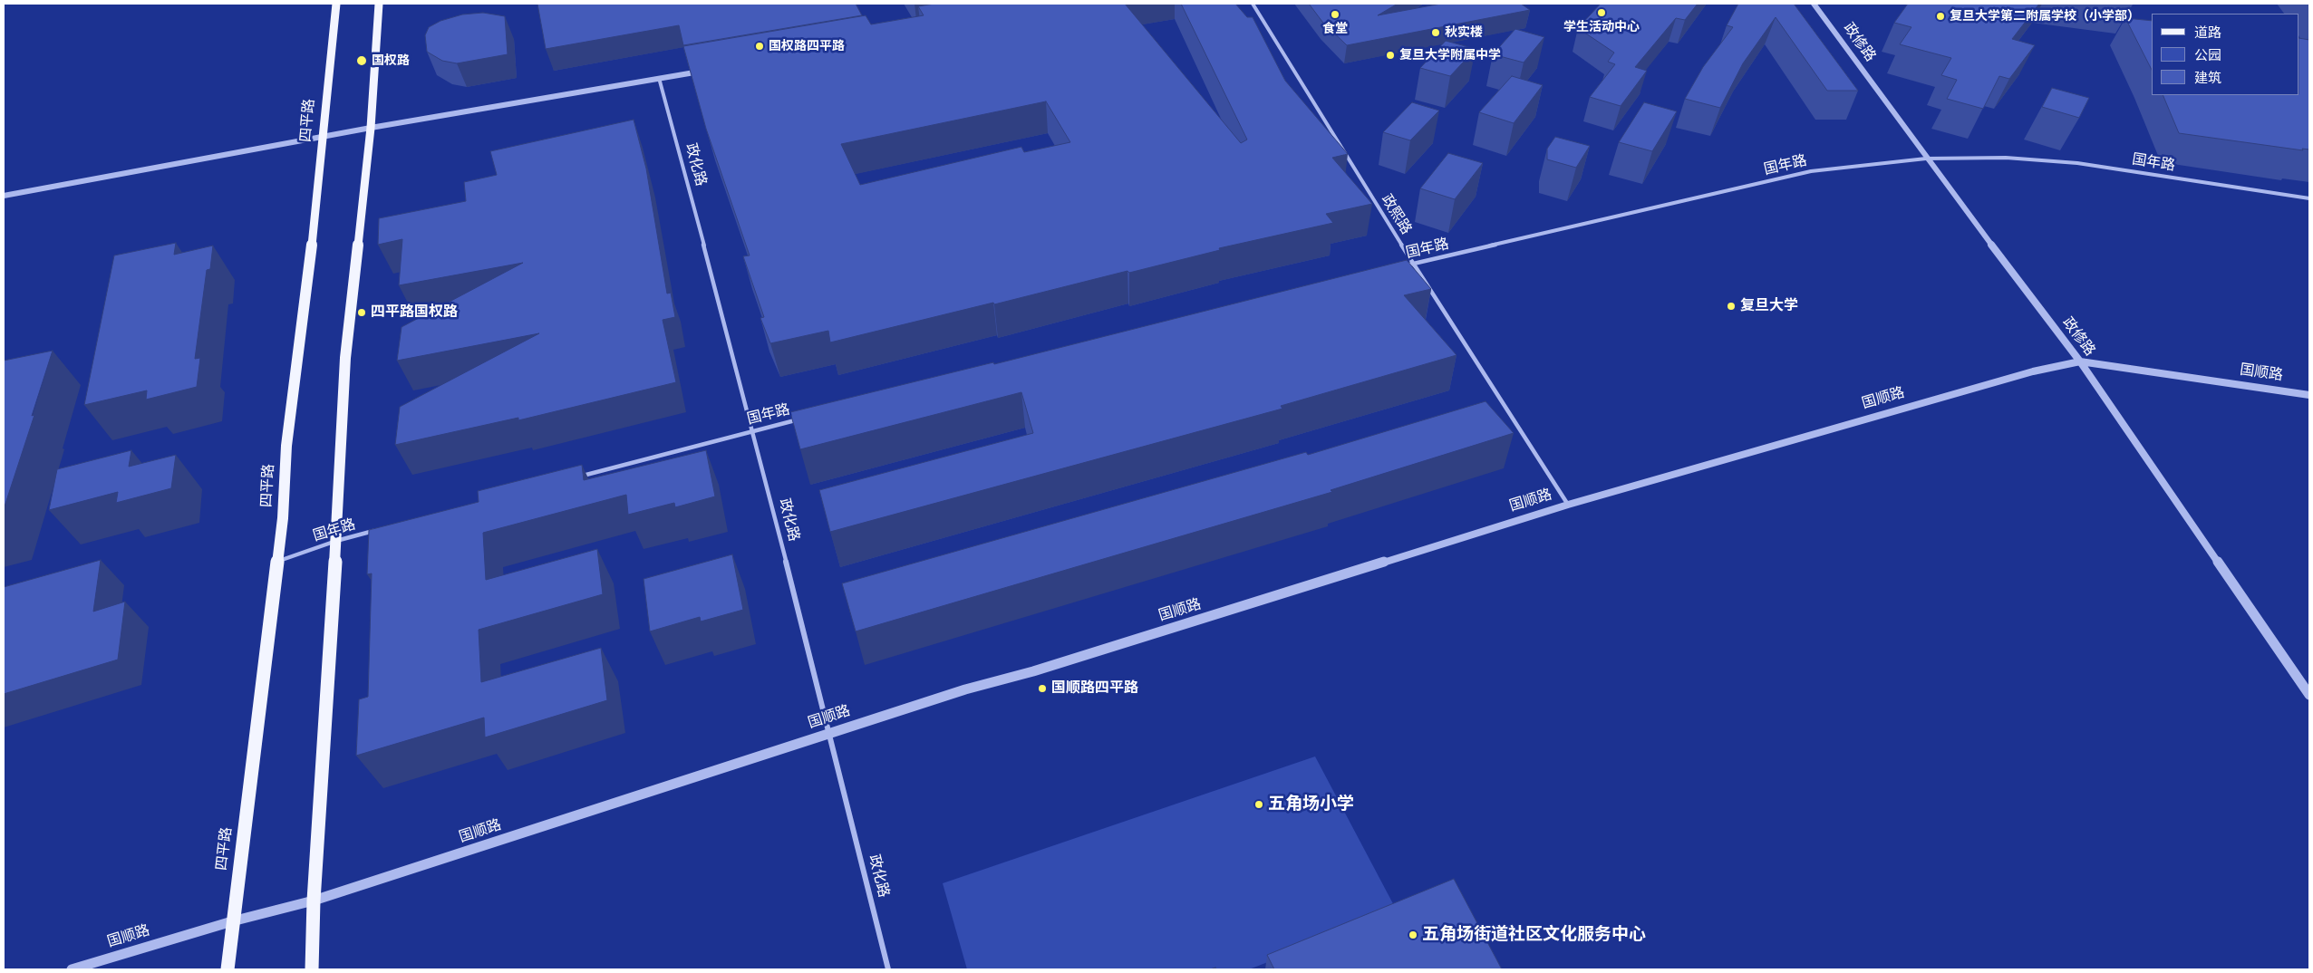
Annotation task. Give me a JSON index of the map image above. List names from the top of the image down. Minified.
{"streets":{"main road":["四平路"],"street":["政修路","国年路","政化路","政熙路","国顺路"]},"crossings":[["政修路","国年路"],["政修路","国顺路"],["四平路","国年路"],["四平路","国顺路"],["国年路","政化路"],["国年路","政熙路"],["政化路","国顺路"],["政熙路","国顺路"]],"places":["学生活动中心","食堂","复旦大学第二附属学校（小学部）","秋实楼","国权路四平路","复旦大学附属中学","国权路","复旦大学","四平路国权路","国顺路四平路","五角场小学","五角场街道社区文化服务中心"],"legend":["道路","公园","建筑"]}
